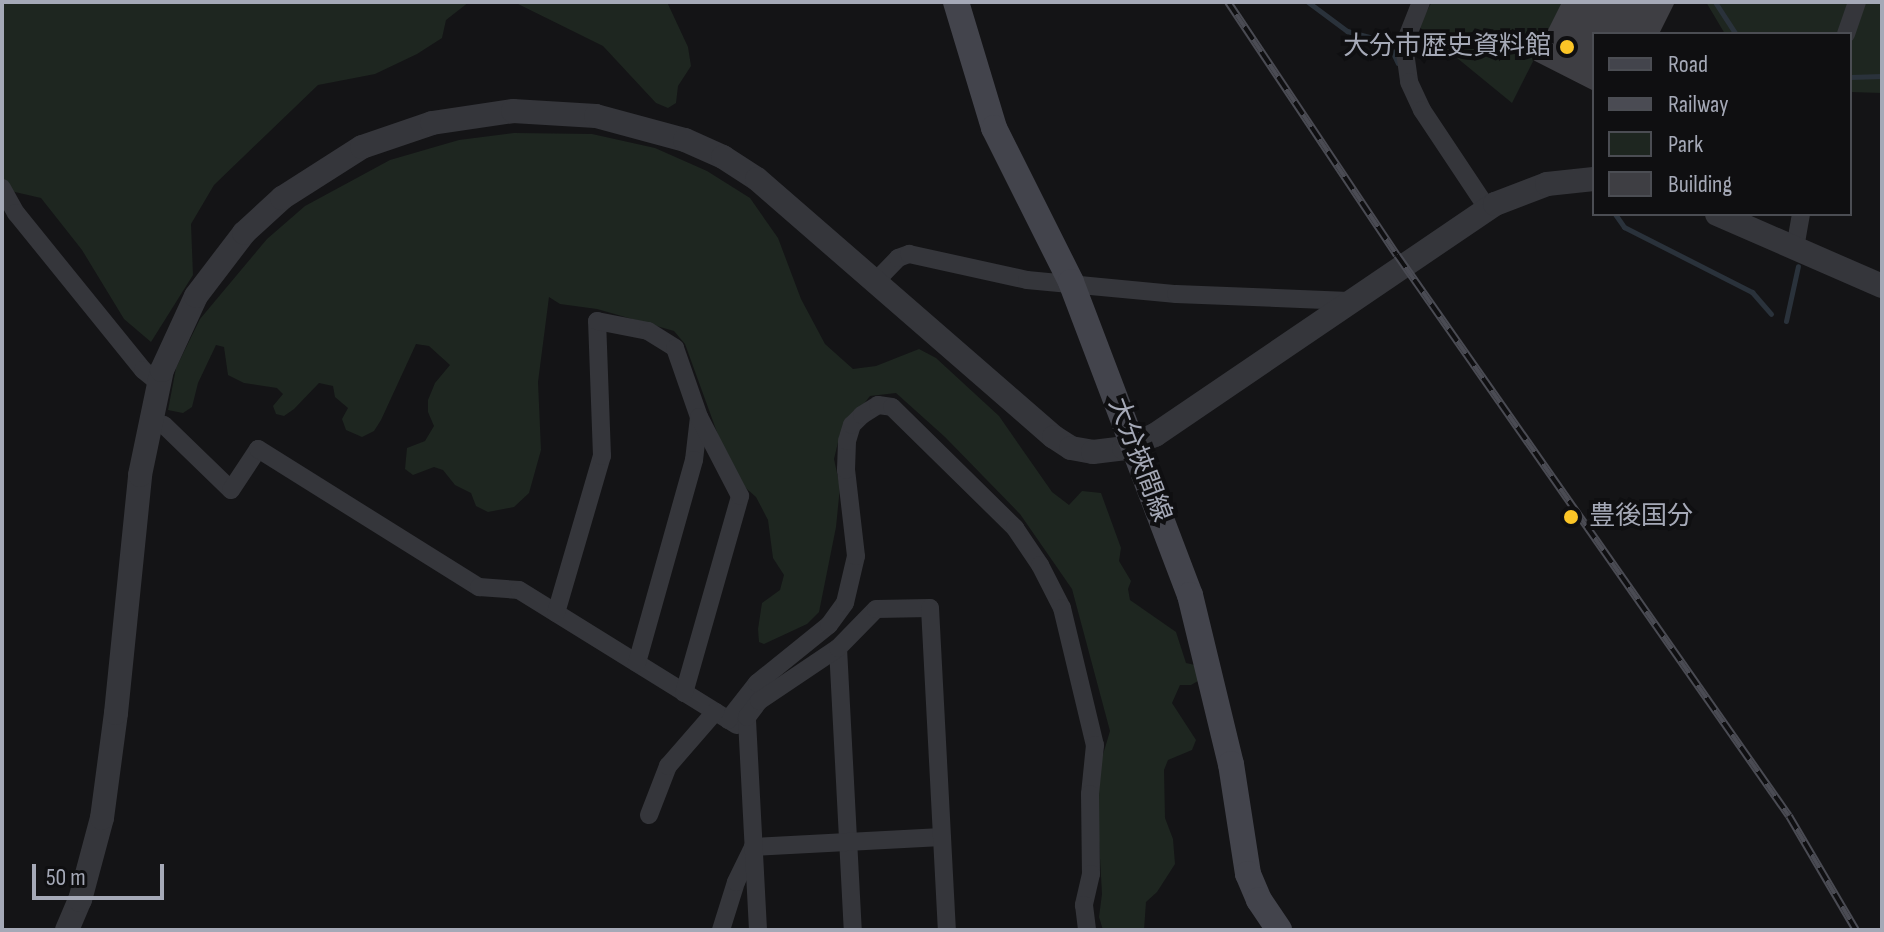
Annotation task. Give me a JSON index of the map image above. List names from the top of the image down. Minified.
{"streets":{"main road":["大分挾間線"]},"places":["大分市歴史資料館","豊後国分"],"legend":["Road","Railway","Park","Building"],"scale_bar":"50 m"}
